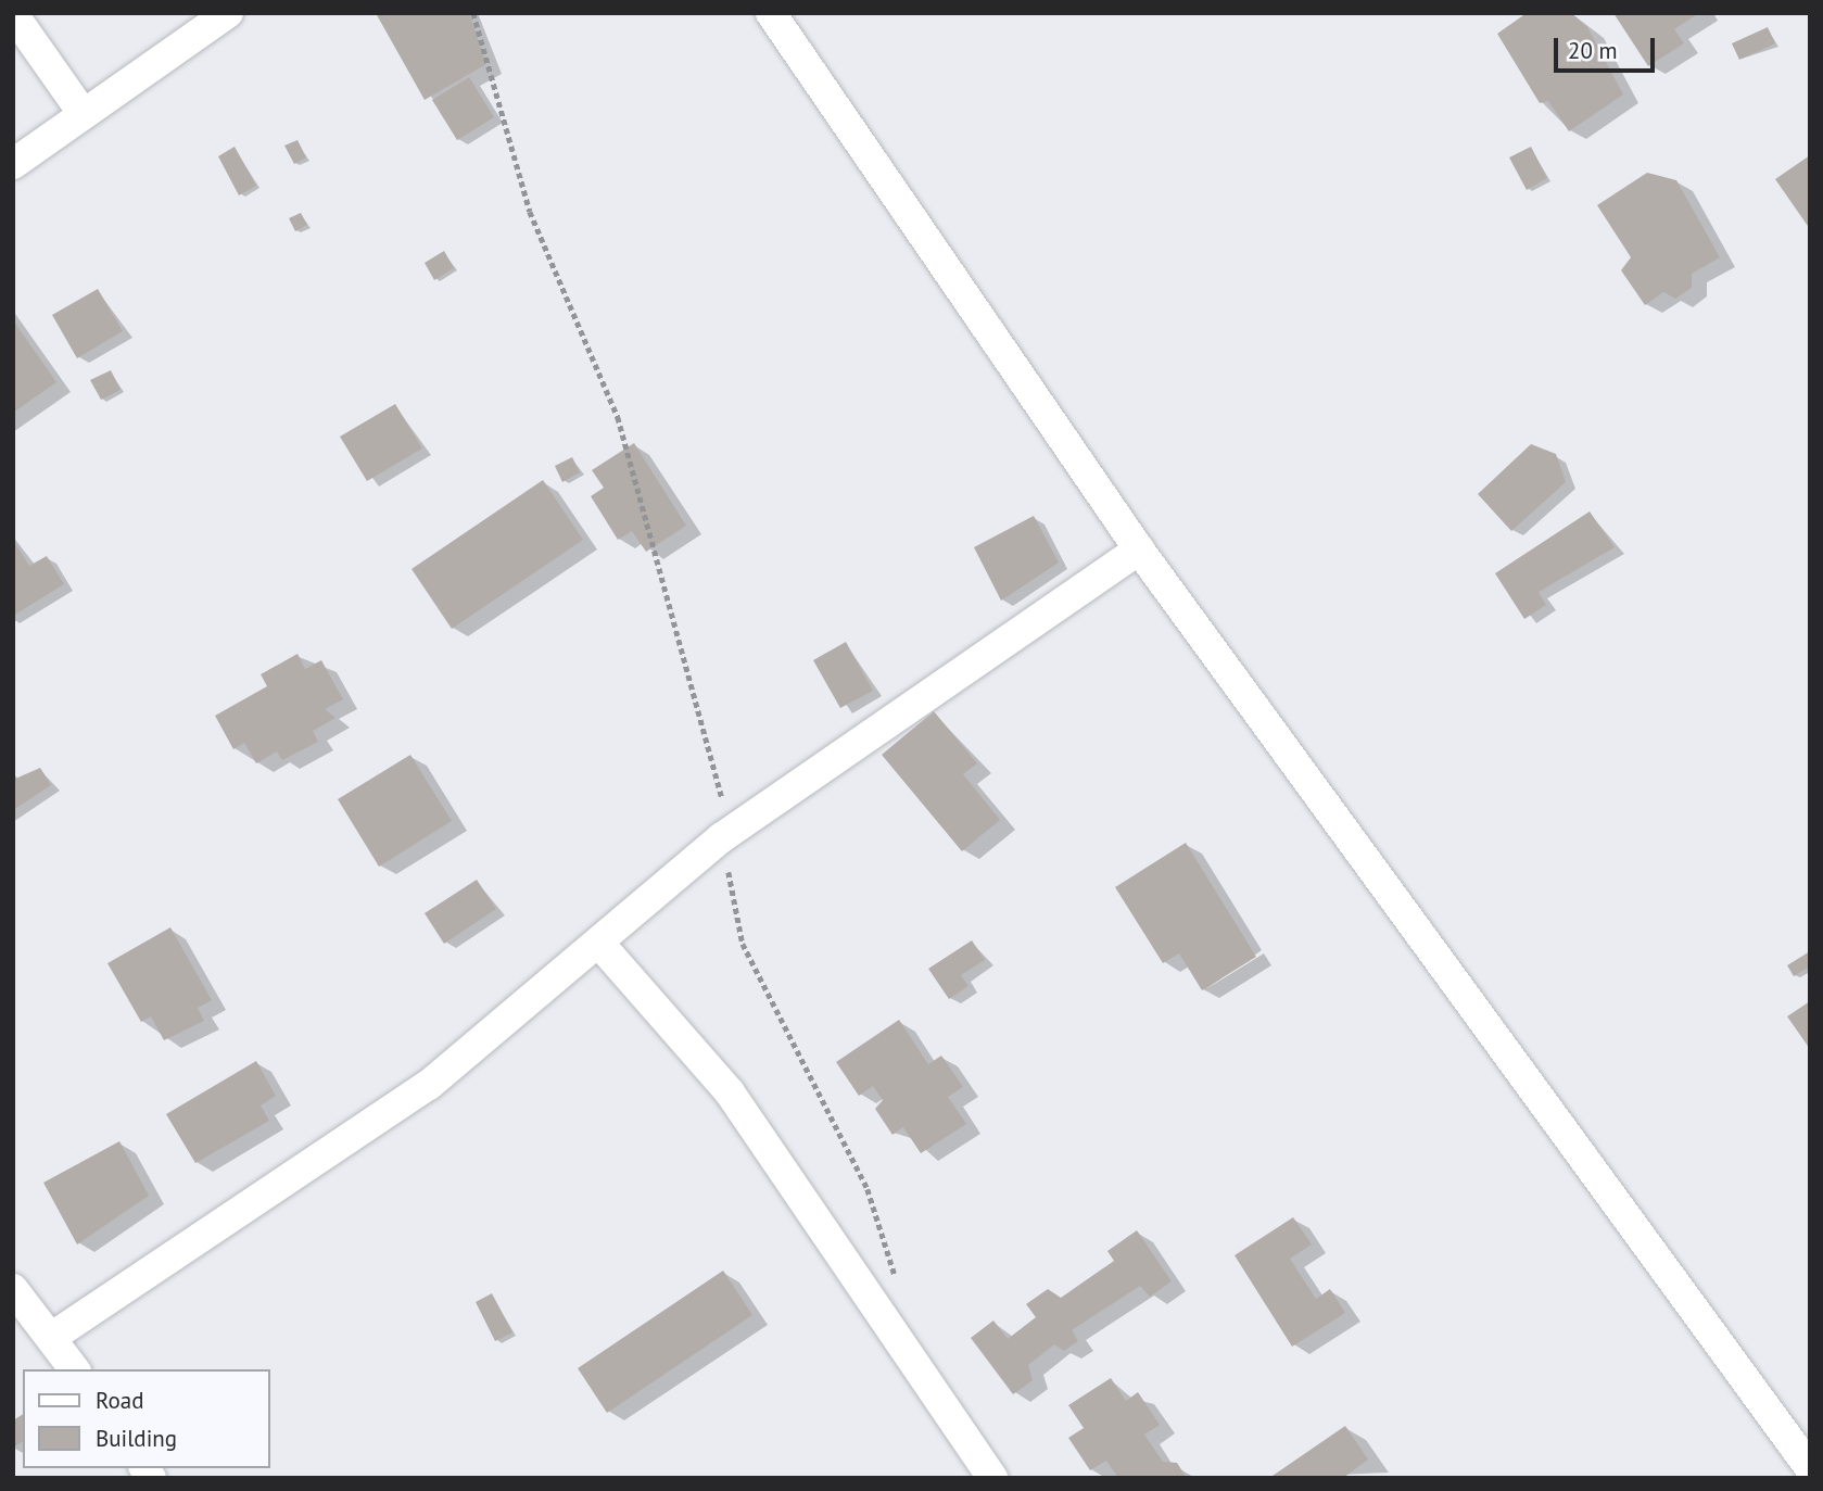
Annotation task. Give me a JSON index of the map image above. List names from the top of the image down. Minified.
{"legend":["Road","Building"],"scale_bar":"20 m"}
